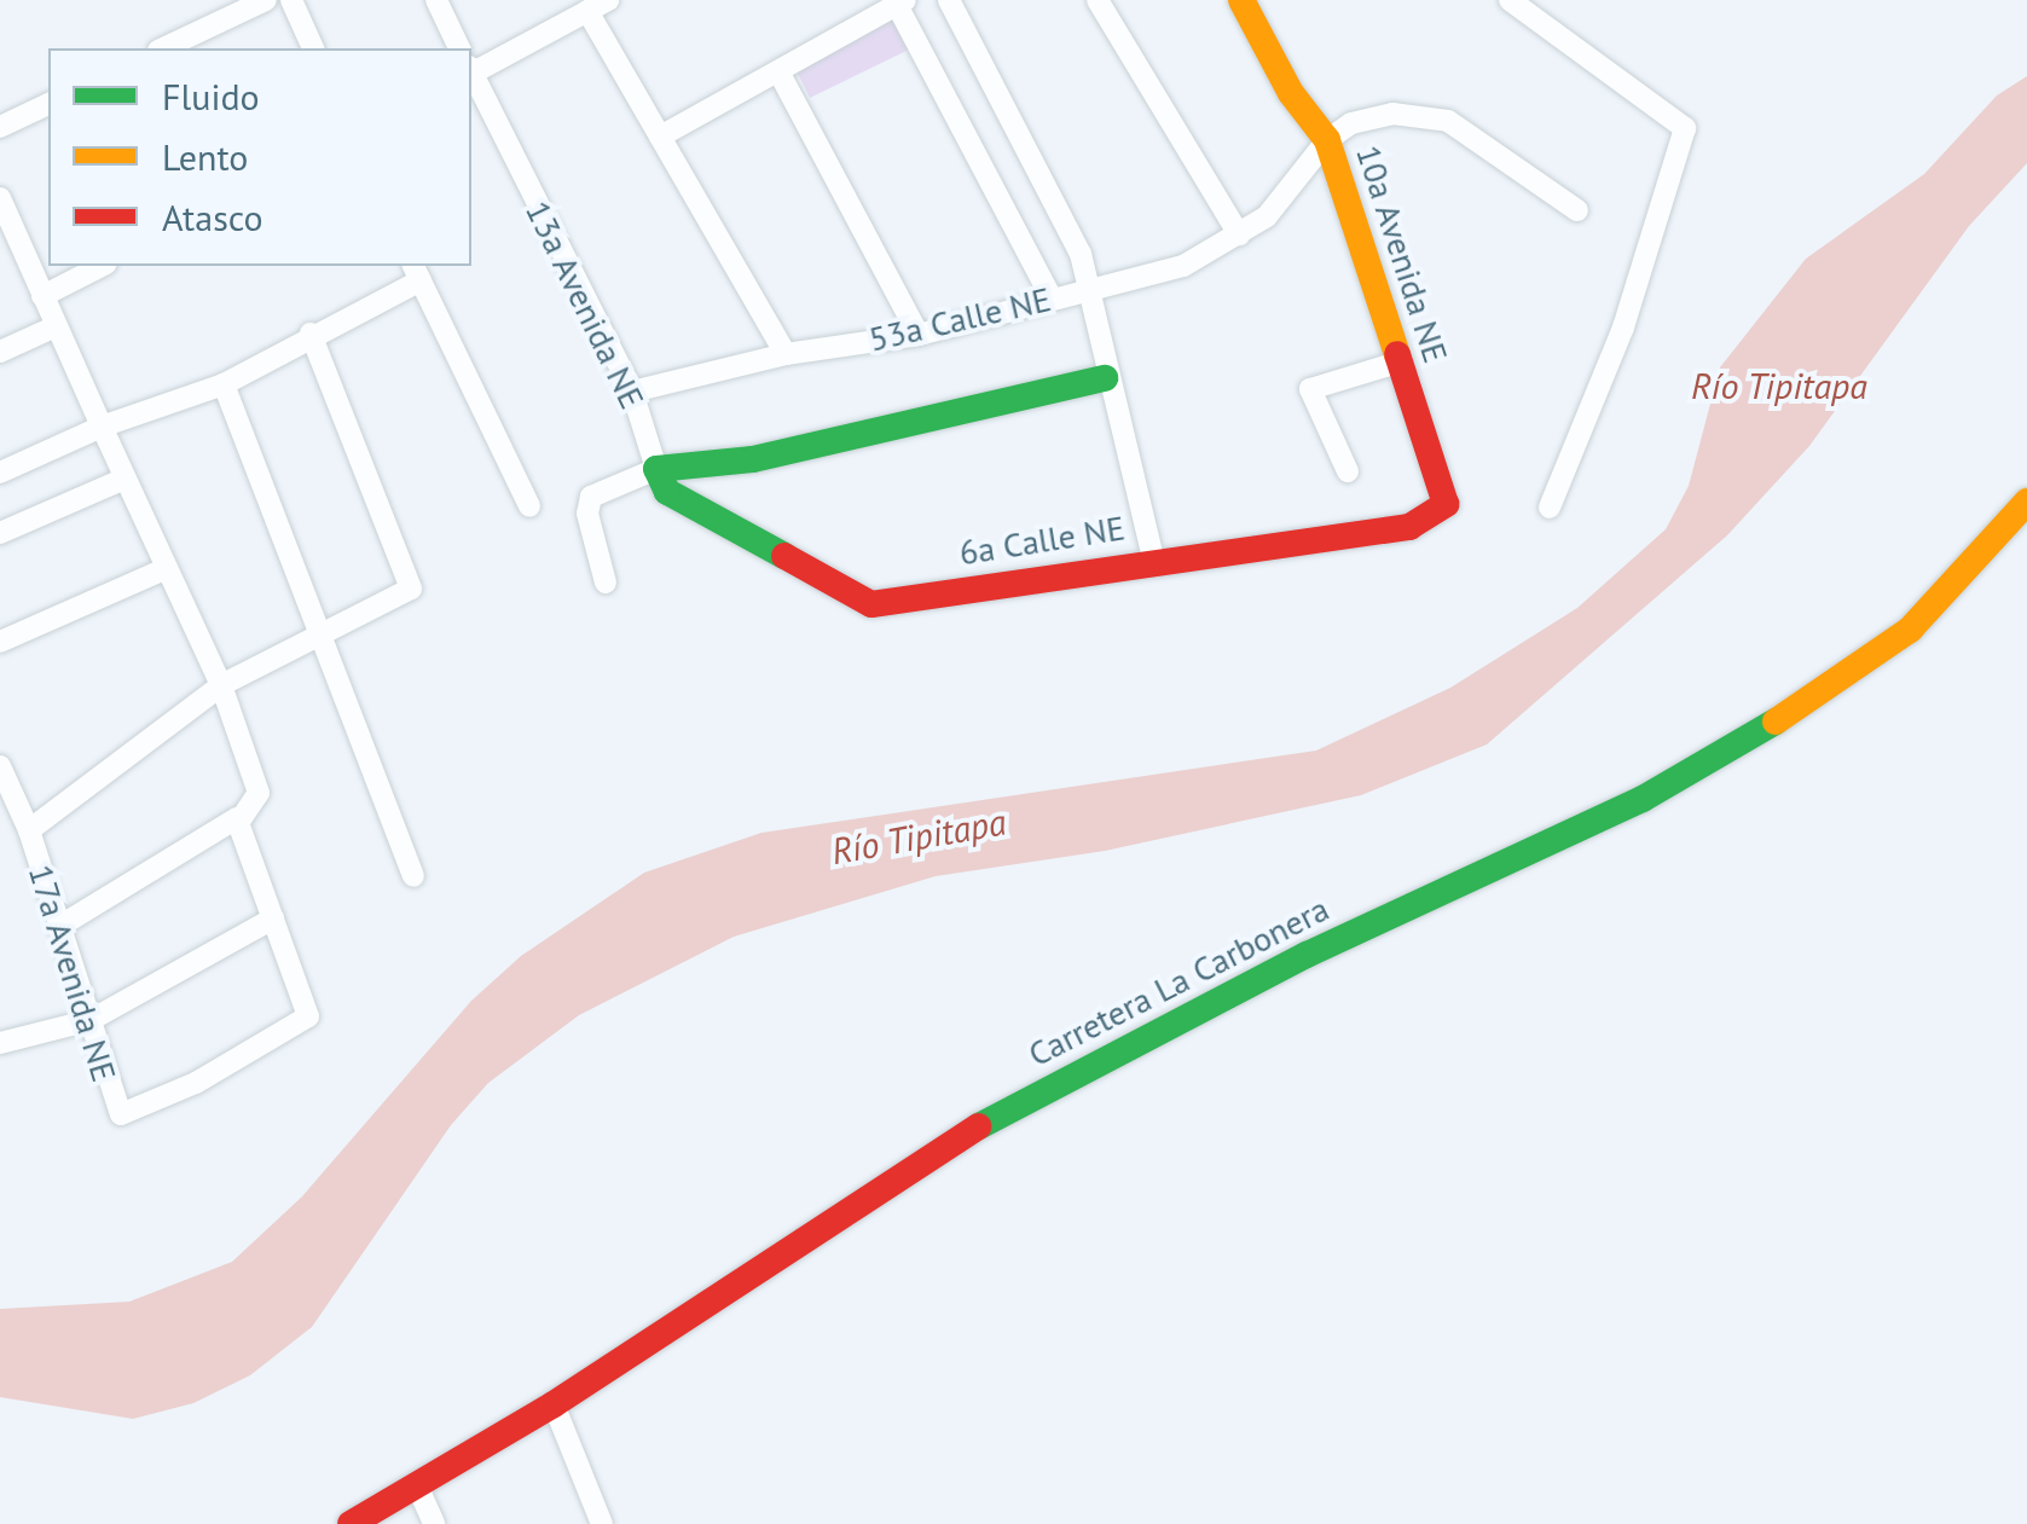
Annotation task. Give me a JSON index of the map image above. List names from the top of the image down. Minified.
{"streets":{"street":["10a Avenida NE","13a Avenida NE","53a Calle NE","6a Calle NE","17a Avenida NE","Carretera La Carbonera"]},"crossings":[["10a Avenida NE","53a Calle NE"],["10a Avenida NE","6a Calle NE"],["13a Avenida NE","53a Calle NE"],["13a Avenida NE","6a Calle NE"]],"water":["Río Tipitapa"],"legend":["Fluido","Lento","Atasco"]}
